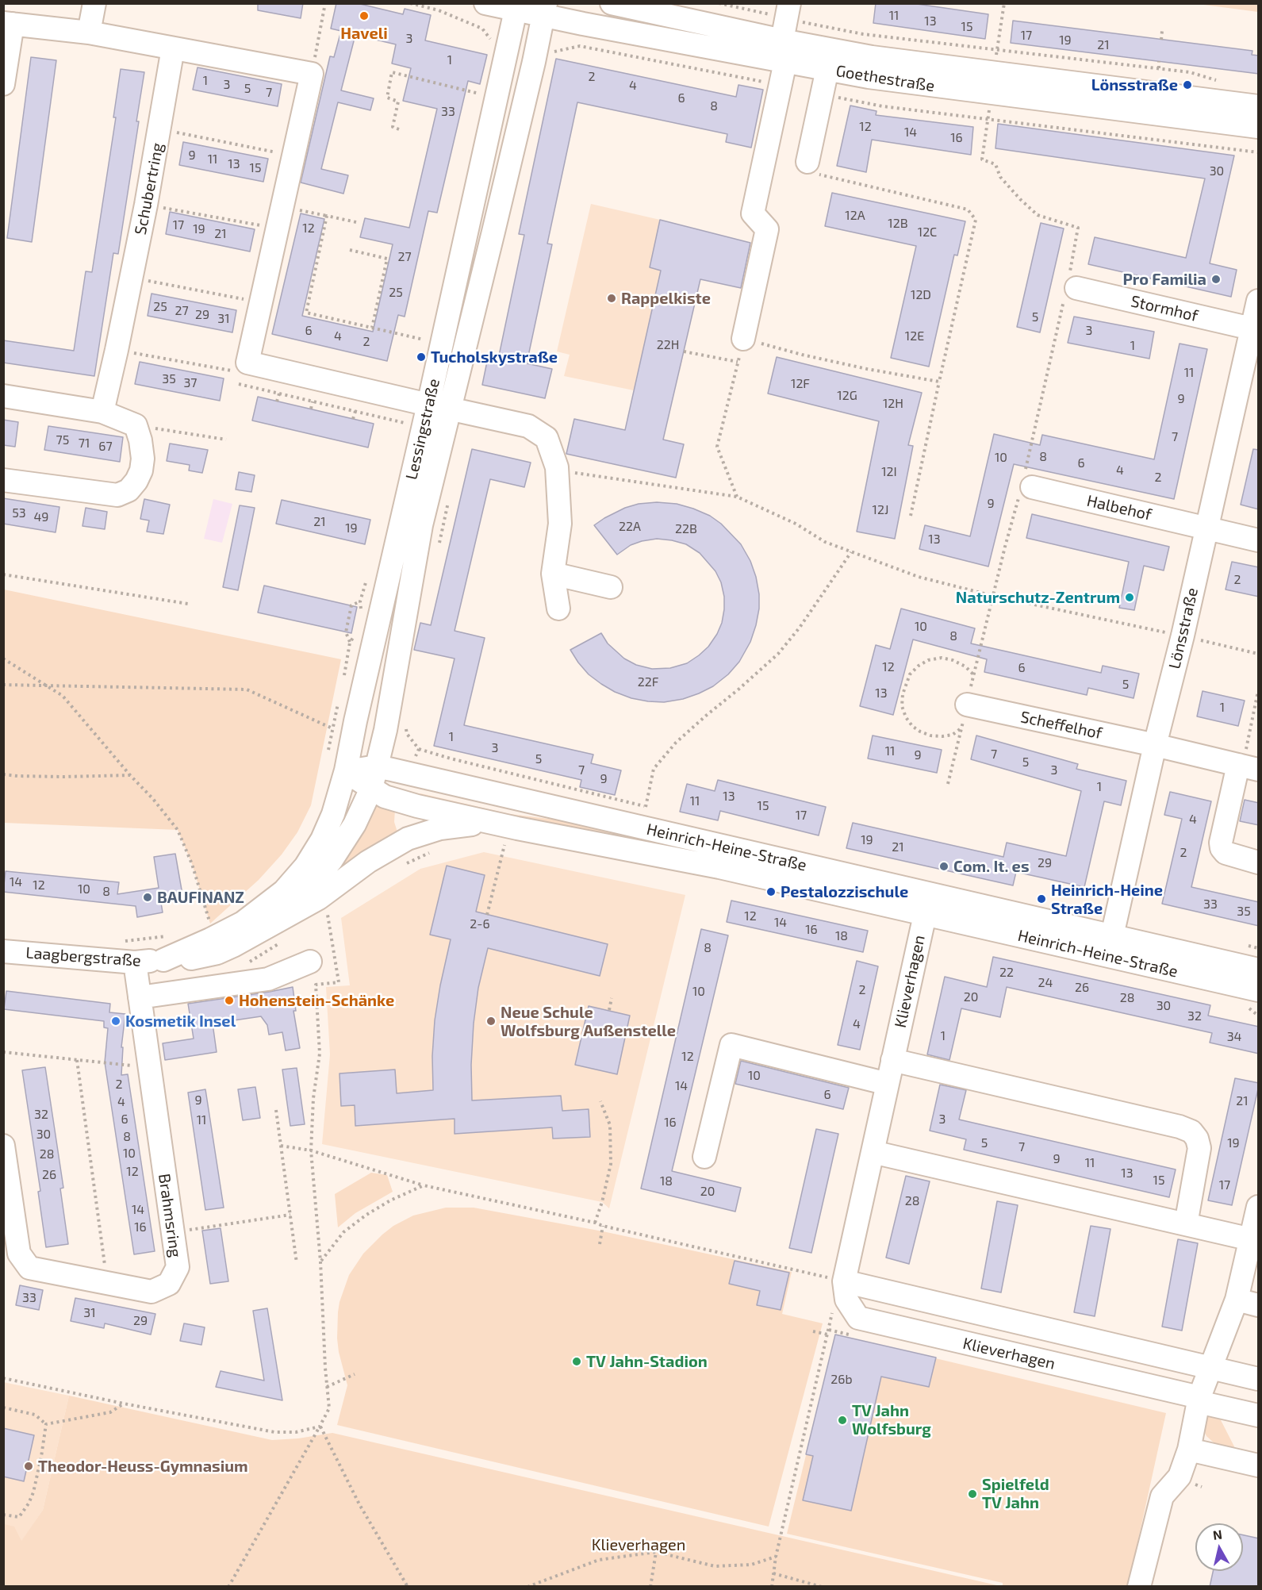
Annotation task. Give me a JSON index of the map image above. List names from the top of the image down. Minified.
{"streets":{"street":["Goethestraße","Schubertring","Stormhof","Lessingstraße","Halbehof","Lönsstraße","Scheffelhof","Heinrich-Heine-Straße","Laagbergstraße","Klieverhagen","Brahmsring"]},"crossings":[["Goethestraße","Lessingstraße"],["Stormhof","Lönsstraße"],["Lessingstraße","Heinrich-Heine-Straße"],["Lessingstraße","Laagbergstraße"],["Halbehof","Lönsstraße"],["Lönsstraße","Scheffelhof"],["Lönsstraße","Heinrich-Heine-Straße"],["Heinrich-Heine-Straße","Laagbergstraße"],["Heinrich-Heine-Straße","Klieverhagen"],["Laagbergstraße","Brahmsring"]],"parks":["Klieverhagen"],"places":["Haveli","Lönsstraße","Pro Familia","Rappelkiste","Tucholskystraße","Naturschutz-Zentrum","Com. It. es","Pestalozzischule","BAUFINANZ","Heinrich-Heine Straße","Hohenstein-Schänke","Kosmetik Insel","Neue Schule Wolfsburg Außenstelle","TV Jahn-Stadion","TV Jahn Wolfsburg","Theodor-Heuss-Gymnasium","Spielfeld TV Jahn"],"house_numbers":["11","13","15","17","3","19","21","1","2","1","3","4","5","7","6","8","33","12","14","16","9","11","13","15","30","12A","12B","17","12","19","12C","21","27","25","12D","25","27","29","5","31","6","3","4","12E","2","22H","1","11","35","37","12F","12G","9","12H","7","75","71","67","8","10","6","4","12I","2","9","12J","53","49","21","22A","19","22B","13","2","10","8","12","6","22F","5","13","1","1","3","11","7","9","5","5","7","3","9","1","13","11","15","17","4","19","21","2","29","14","12","10","8","33","35","12","14","2-6","16","18","8","22","24","26","2","10","20","28","30","32","4","1","34","12","10","2","14","6","9","21","4","32","6","3","11","16","30","8","5","19","7","10","28","9","11","12","13","26","15","18","17","20","28","14","16","33","31","29","26b"],"north":"top"}
